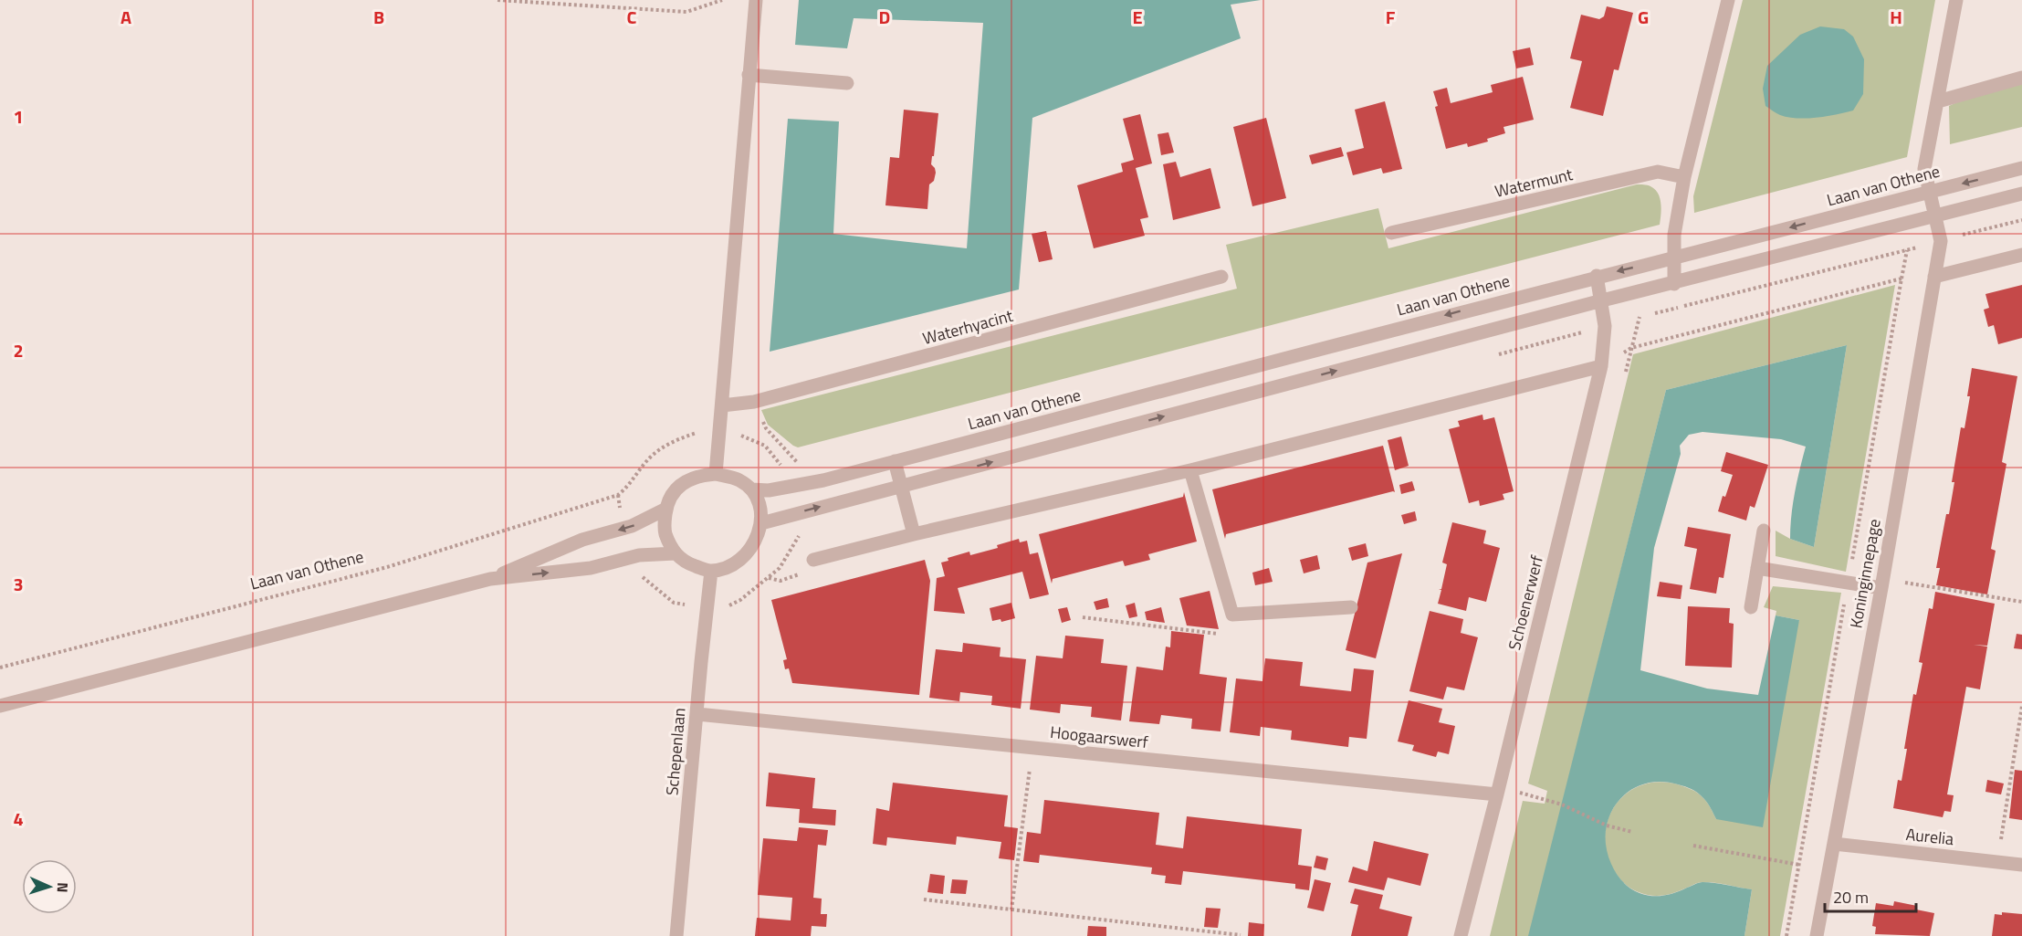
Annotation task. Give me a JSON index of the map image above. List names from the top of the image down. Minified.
{"streets":{"street":["Watermunt","Laan van Othene","Waterhyacint","Koninginnepage","Schoenerwerf","Hoogaarswerf","Schepenlaan","Aurelia"]},"crossings":[["Laan van Othene","Koninginnepage"],["Laan van Othene","Schoenerwerf"],["Laan van Othene","Schepenlaan"],["Koninginnepage","Aurelia"],["Schoenerwerf","Hoogaarswerf"],["Hoogaarswerf","Schepenlaan"]],"scale_bar":"20 m","north":"right","grid":{"columns":["A","B","C","D","E","F","G","H"],"rows":["1","2","3","4"]}}
